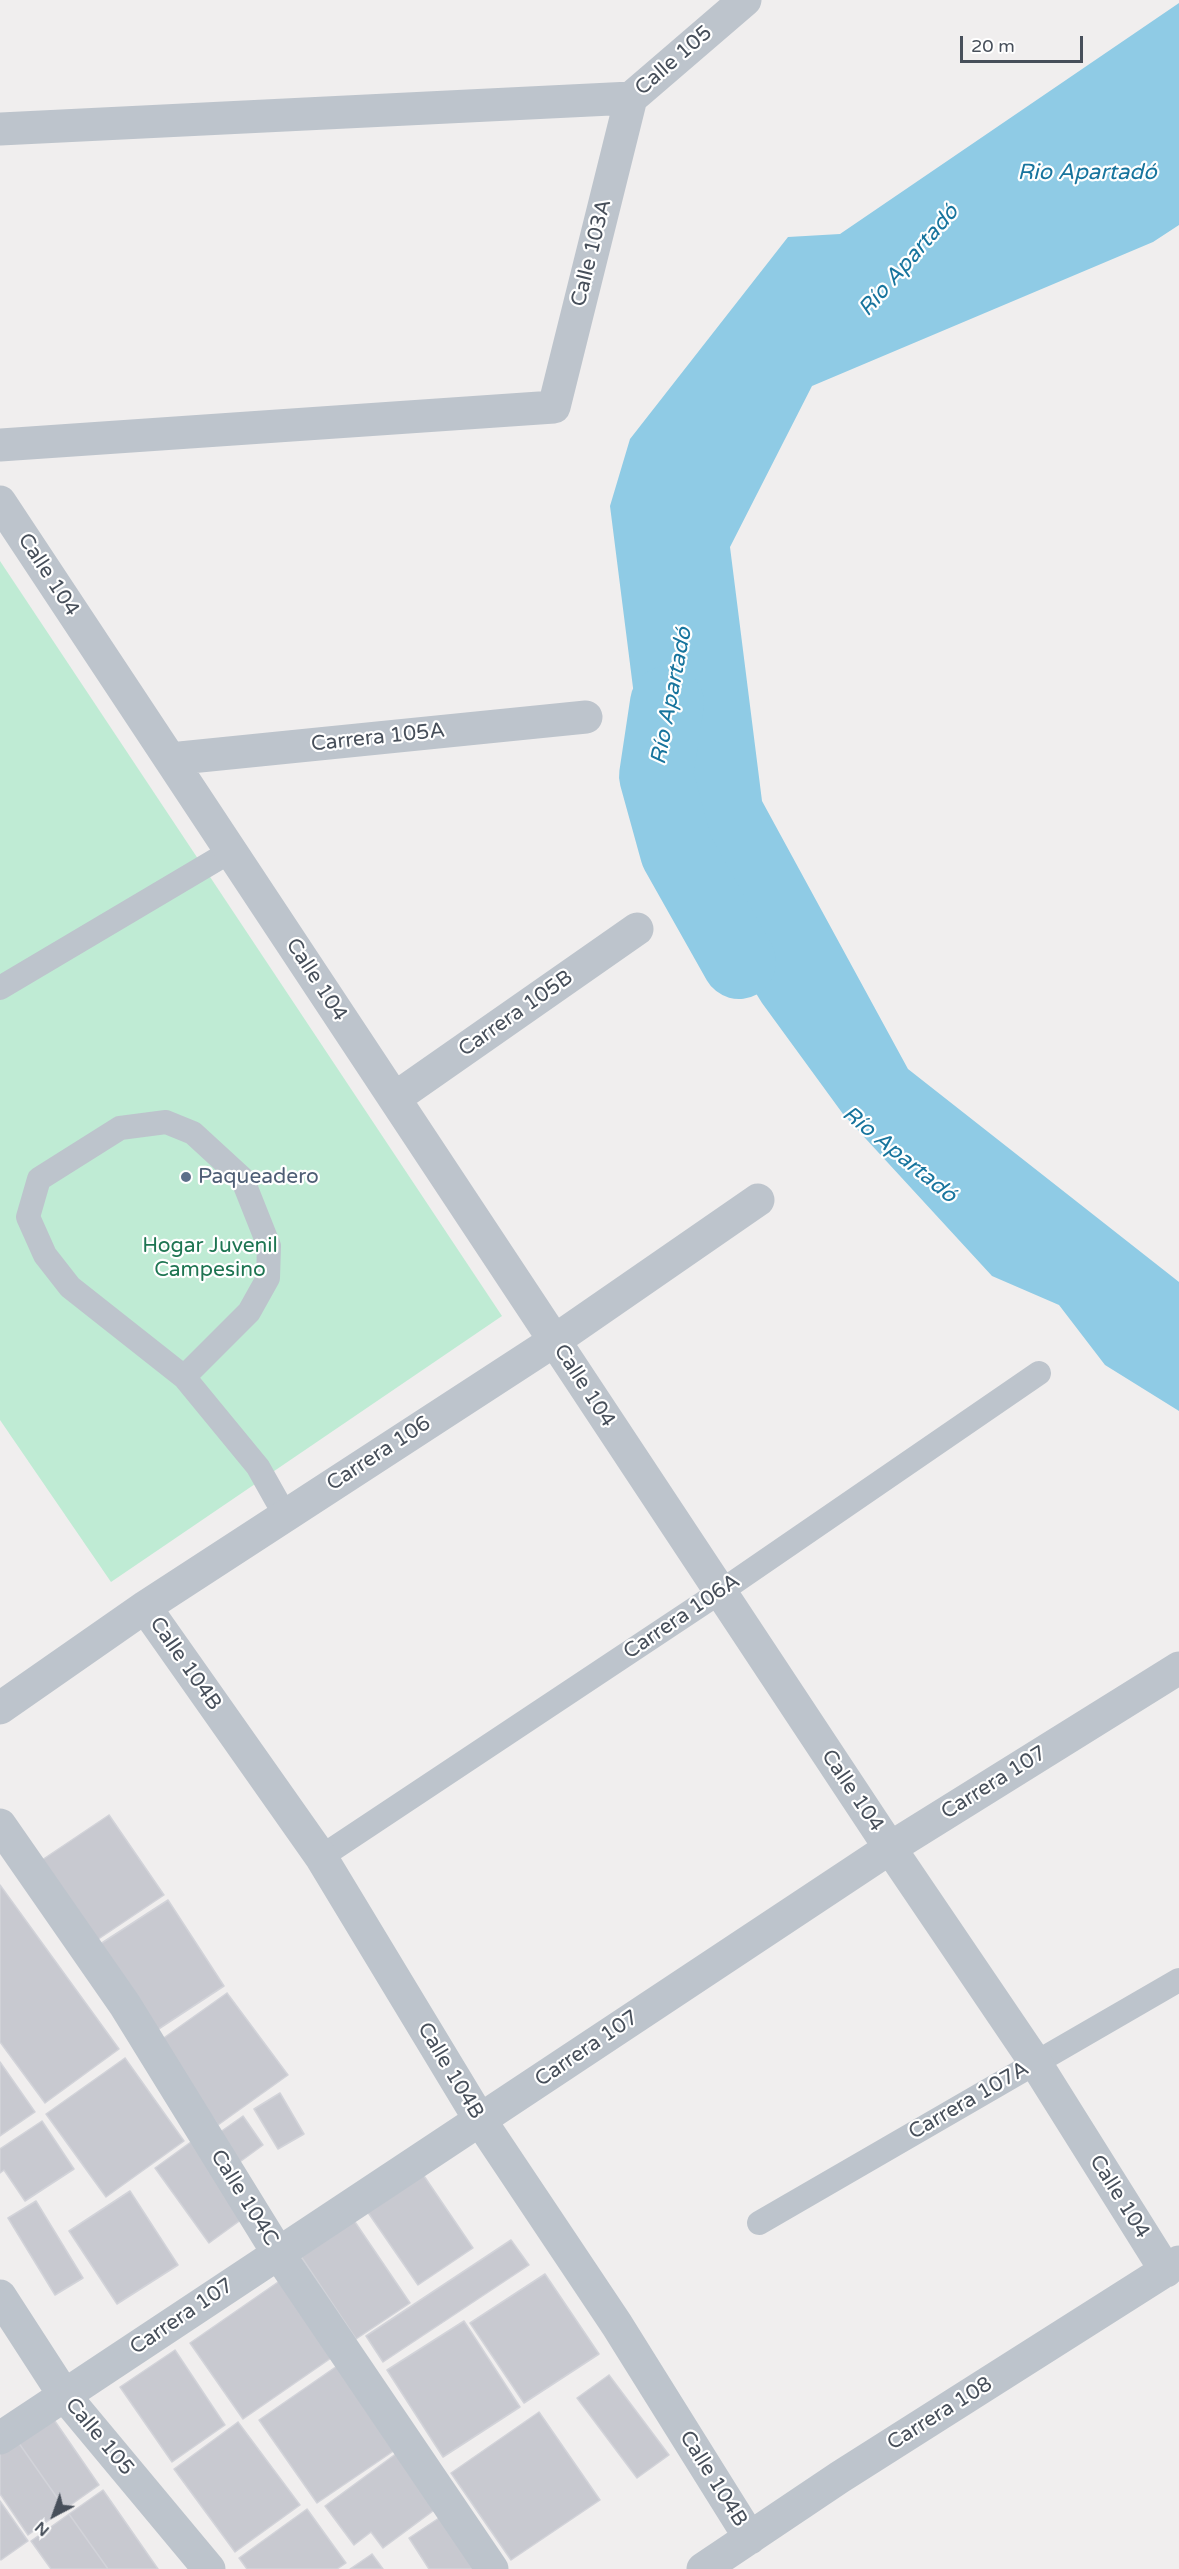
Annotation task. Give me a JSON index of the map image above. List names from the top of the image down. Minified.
{"streets":{"street":["Calle 105","Calle 103A","Calle 104","Carrera 105A","Carrera 105B","Carrera 106","Calle 104B","Carrera 107","Calle 104C","Carrera 108"],"lane":["Carrera 106A","Carrera 107A"]},"crossings":[["Calle 105","Calle 103A"],["Calle 105","Carrera 107"],["Calle 104","Carrera 105A"],["Calle 104","Carrera 105B"],["Calle 104","Carrera 106"],["Calle 104","Carrera 106A"],["Calle 104","Carrera 107"],["Calle 104","Carrera 107A"],["Calle 104","Carrera 108"],["Carrera 106","Calle 104B"],["Carrera 106A","Calle 104B"],["Calle 104B","Carrera 107"],["Calle 104B","Carrera 108"],["Carrera 107","Calle 104C"]],"water":["Rio Apartadó","Río Apartadó"],"parks":["Hogar Juvenil Campesino"],"places":["Paqueadero"],"scale_bar":"20 m","north":"bottom left"}
